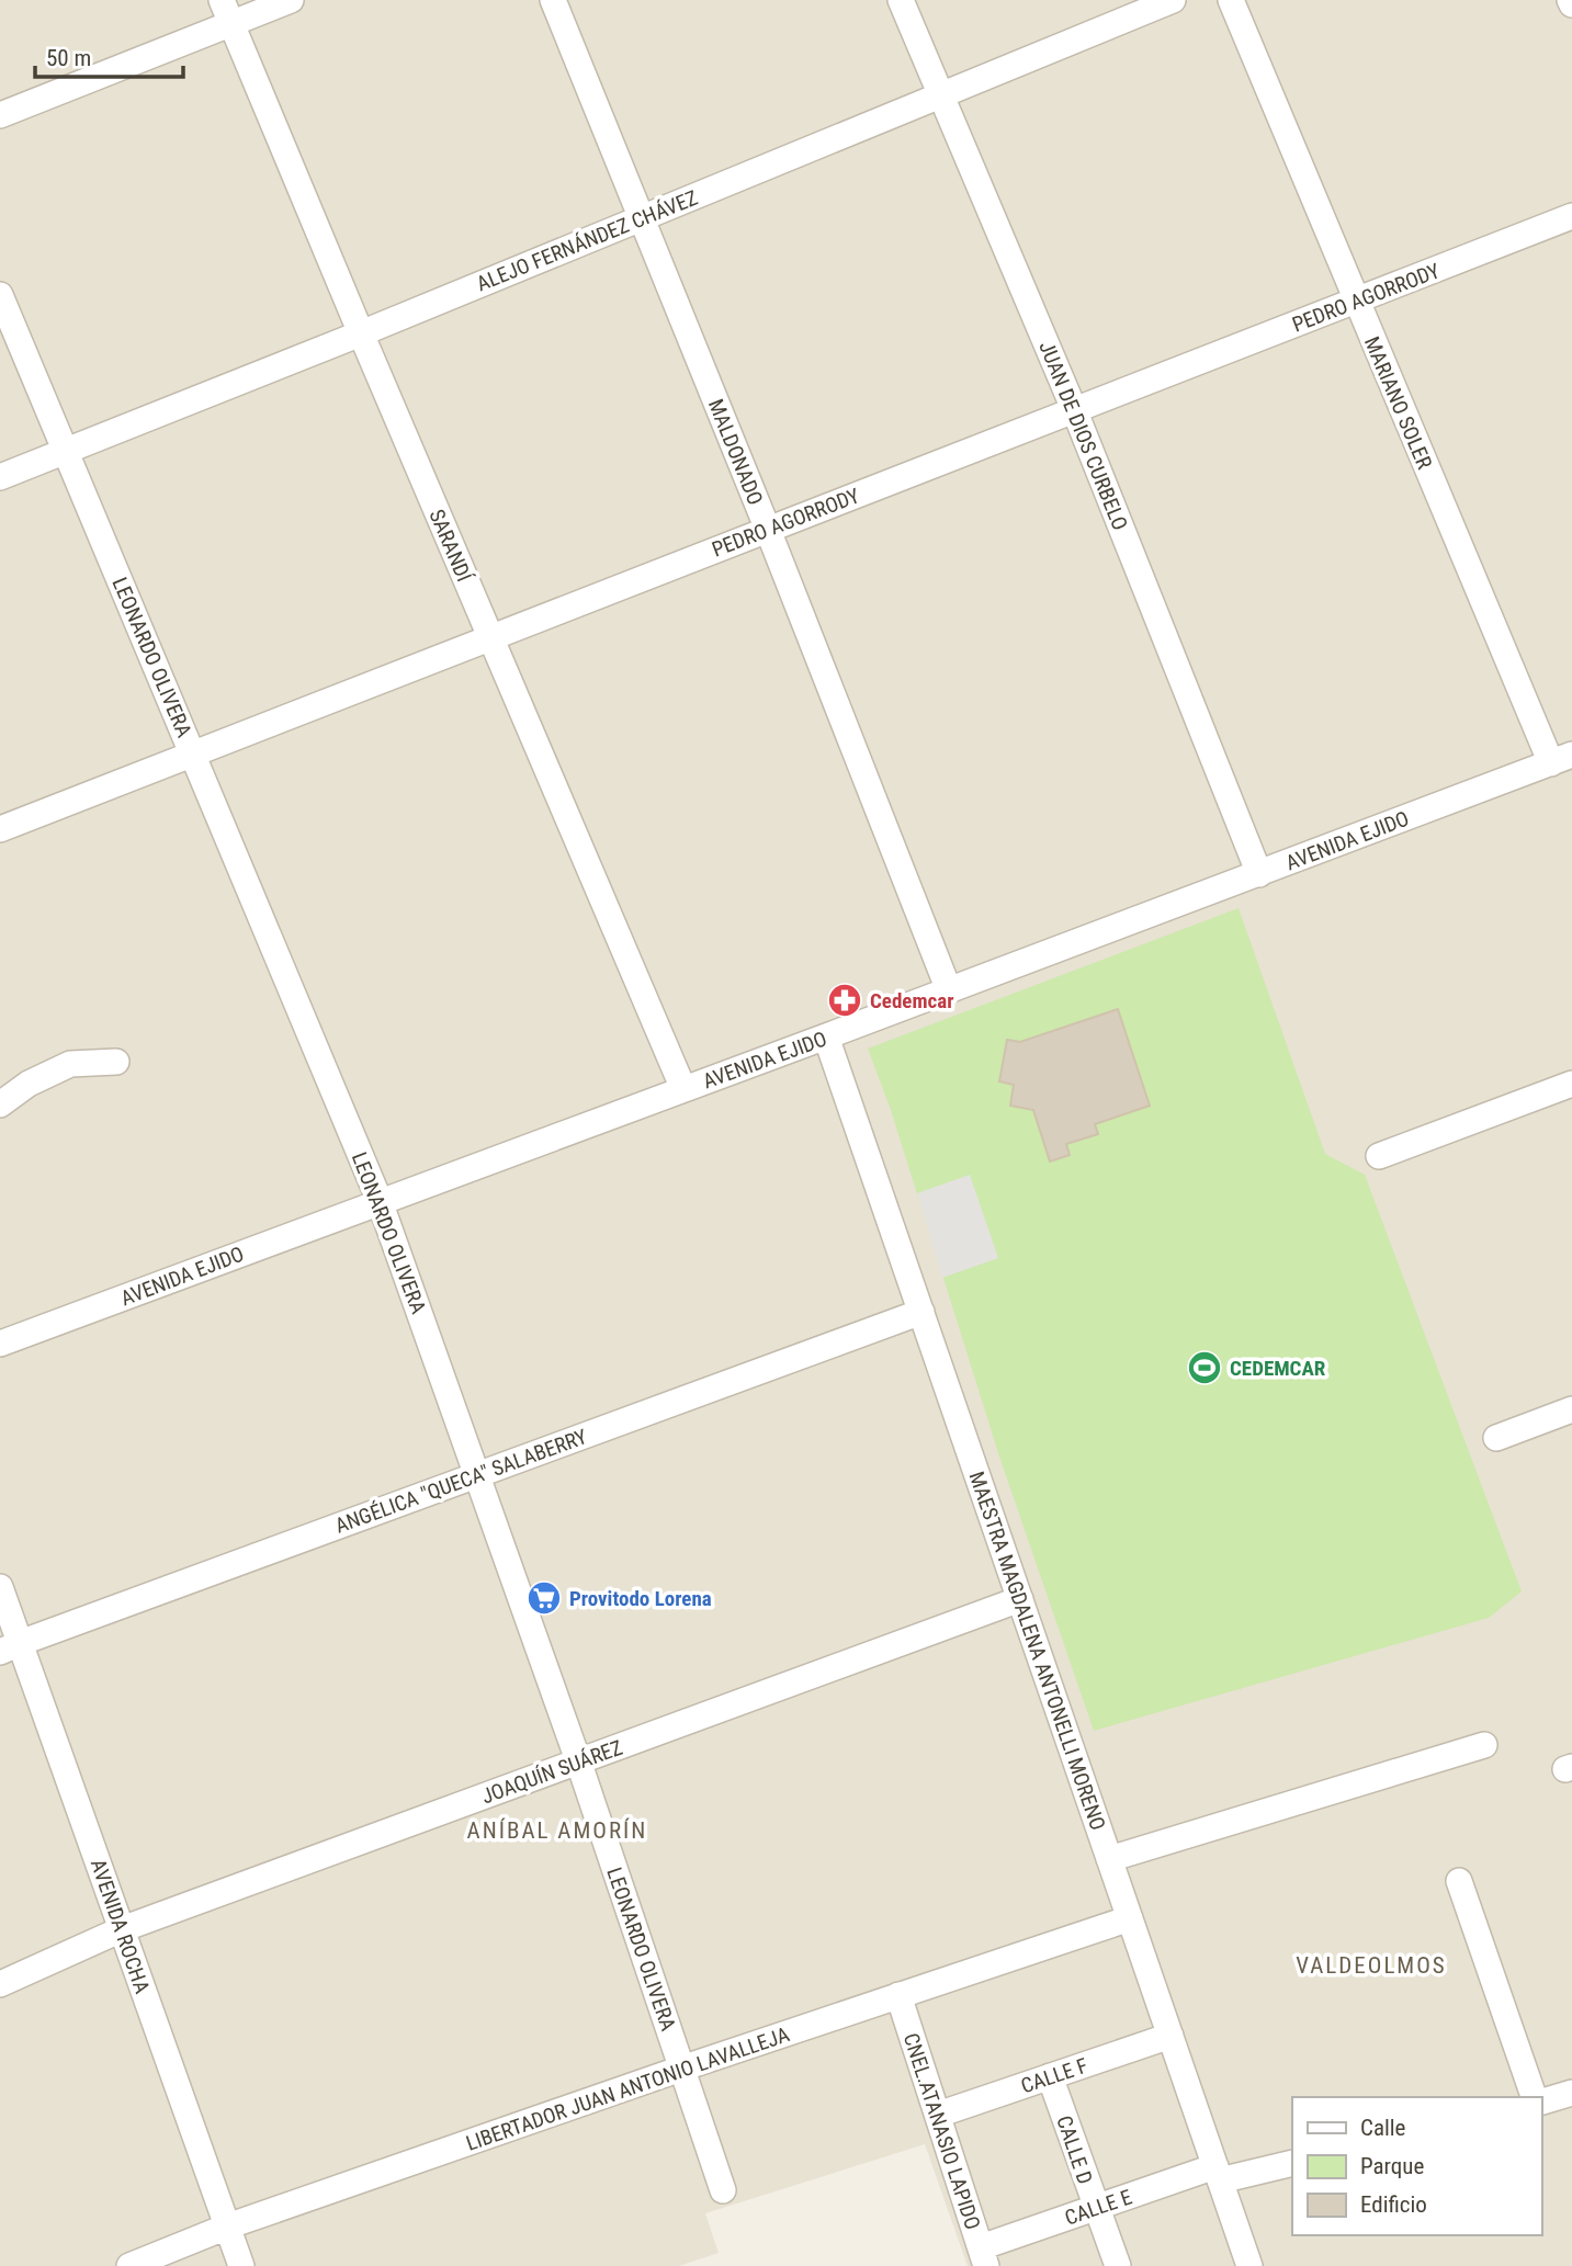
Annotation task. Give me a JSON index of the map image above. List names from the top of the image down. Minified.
{"streets":{"street":["ALEJO FERNÁNDEZ CHÁVEZ","PEDRO AGORRODY","MARIANO SOLER","JUAN DE DIOS CURBELO","MALDONADO","SARANDÍ","LEONARDO OLIVERA","AVENIDA EJIDO","ANGÉLICA \"QUECA\" SALABERRY","MAESTRA MAGDALENA ANTONELLI MORENO","JOAQUÍN SUÁREZ","AVENIDA ROCHA","CALLE F","LIBERTADOR JUAN ANTONIO LAVALLEJA","CNEL.ATANASIO LAPIDO","CALLE D","CALLE E"]},"crossings":[["ALEJO FERNÁNDEZ CHÁVEZ","JUAN DE DIOS CURBELO"],["ALEJO FERNÁNDEZ CHÁVEZ","MALDONADO"],["ALEJO FERNÁNDEZ CHÁVEZ","SARANDÍ"],["ALEJO FERNÁNDEZ CHÁVEZ","LEONARDO OLIVERA"],["PEDRO AGORRODY","MARIANO SOLER"],["PEDRO AGORRODY","JUAN DE DIOS CURBELO"],["PEDRO AGORRODY","MALDONADO"],["PEDRO AGORRODY","SARANDÍ"],["PEDRO AGORRODY","LEONARDO OLIVERA"],["MARIANO SOLER","AVENIDA EJIDO"],["JUAN DE DIOS CURBELO","AVENIDA EJIDO"],["MALDONADO","AVENIDA EJIDO"],["SARANDÍ","AVENIDA EJIDO"],["LEONARDO OLIVERA","AVENIDA EJIDO"],["LEONARDO OLIVERA","ANGÉLICA \"QUECA\" SALABERRY"],["LEONARDO OLIVERA","JOAQUÍN SUÁREZ"],["LEONARDO OLIVERA","LIBERTADOR JUAN ANTONIO LAVALLEJA"],["AVENIDA EJIDO","MAESTRA MAGDALENA ANTONELLI MORENO"],["ANGÉLICA \"QUECA\" SALABERRY","MAESTRA MAGDALENA ANTONELLI MORENO"],["ANGÉLICA \"QUECA\" SALABERRY","AVENIDA ROCHA"],["MAESTRA MAGDALENA ANTONELLI MORENO","JOAQUÍN SUÁREZ"],["MAESTRA MAGDALENA ANTONELLI MORENO","CALLE F"],["MAESTRA MAGDALENA ANTONELLI MORENO","LIBERTADOR JUAN ANTONIO LAVALLEJA"],["MAESTRA MAGDALENA ANTONELLI MORENO","CALLE E"],["JOAQUÍN SUÁREZ","AVENIDA ROCHA"],["AVENIDA ROCHA","LIBERTADOR JUAN ANTONIO LAVALLEJA"],["CALLE F","CNEL.ATANASIO LAPIDO"],["CALLE F","CALLE D"],["LIBERTADOR JUAN ANTONIO LAVALLEJA","CNEL.ATANASIO LAPIDO"],["CNEL.ATANASIO LAPIDO","CALLE E"],["CALLE D","CALLE E"]],"districts":["ANÍBAL AMORÍN","VALDEOLMOS"],"places":{"pharmacy":["Cedemcar"],"sports":["CEDEMCAR"],"supermarket":["Provitodo Lorena"]},"legend":["Calle","Parque","Edificio"],"scale_bar":"50 m"}
